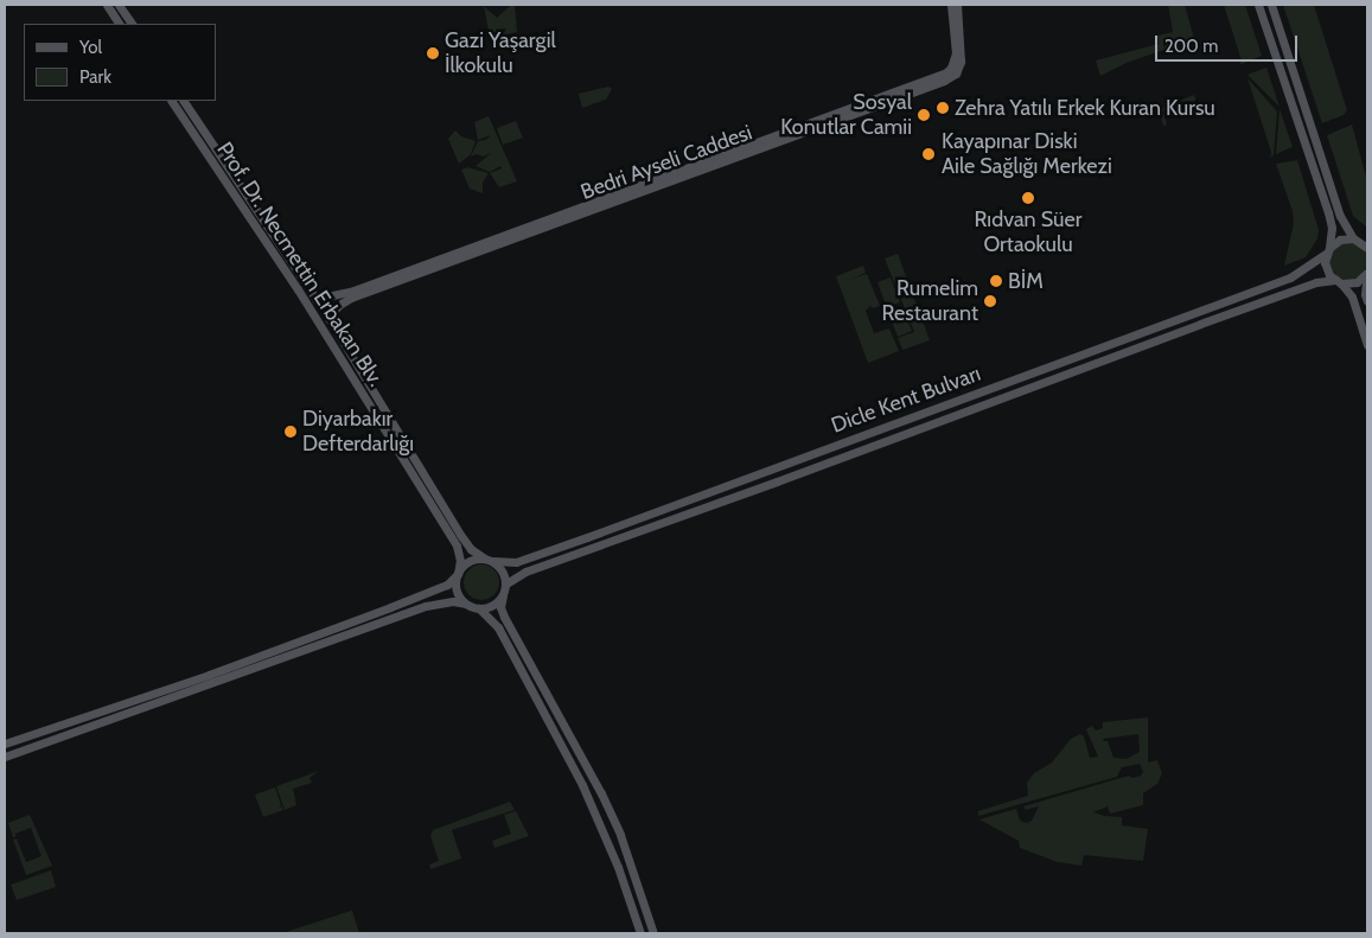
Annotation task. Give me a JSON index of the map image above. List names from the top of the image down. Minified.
{"streets":{"main road":["Bedri Ayseli Caddesi","Prof. Dr. Necmettin Erbakan Blv.","Dicle Kent Bulvarı"]},"crossings":[["Bedri Ayseli Caddesi","Prof. Dr. Necmettin Erbakan Blv."],["Prof. Dr. Necmettin Erbakan Blv.","Dicle Kent Bulvarı"]],"places":["Gazi Yaşargil İlkokulu","Zehra Yatılı Erkek Kuran Kursu","Sosyal Konutlar Camii","Kayapınar Diski Aile Sağlığı Merkezi","Rıdvan Süer Ortaokulu","BİM","Rumelim Restaurant","Diyarbakır Defterdarlığı"],"legend":["Yol","Park"],"scale_bar":"200 m"}
